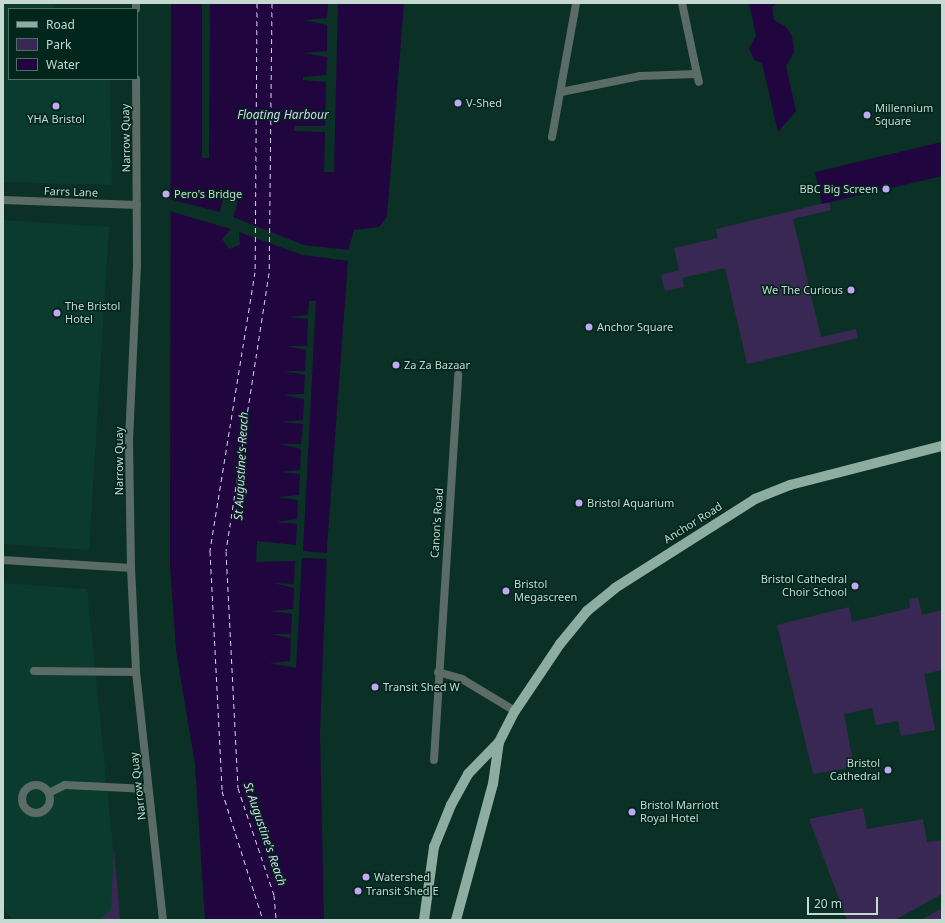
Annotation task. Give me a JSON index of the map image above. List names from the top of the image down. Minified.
{"streets":{"main road":["Anchor Road"],"street":["Narrow Quay","Farrs Lane","Canon's Road"]},"crossings":[["Narrow Quay","Farrs Lane"]],"water":["Floating Harbour","St Augustine's Reach"],"places":["V-Shed","YHA Bristol","Millennium Square","BBC Big Screen","Pero's Bridge","We The Curious","The Bristol Hotel","Anchor Square","Za Za Bazaar","Bristol Aquarium","Bristol Cathedral Choir School","Bristol Megascreen","Transit Shed W","Bristol Cathedral","Bristol Marriott Royal Hotel","Watershed","Transit Shed E"],"legend":["Road","Park","Water"],"scale_bar":"20 m"}
